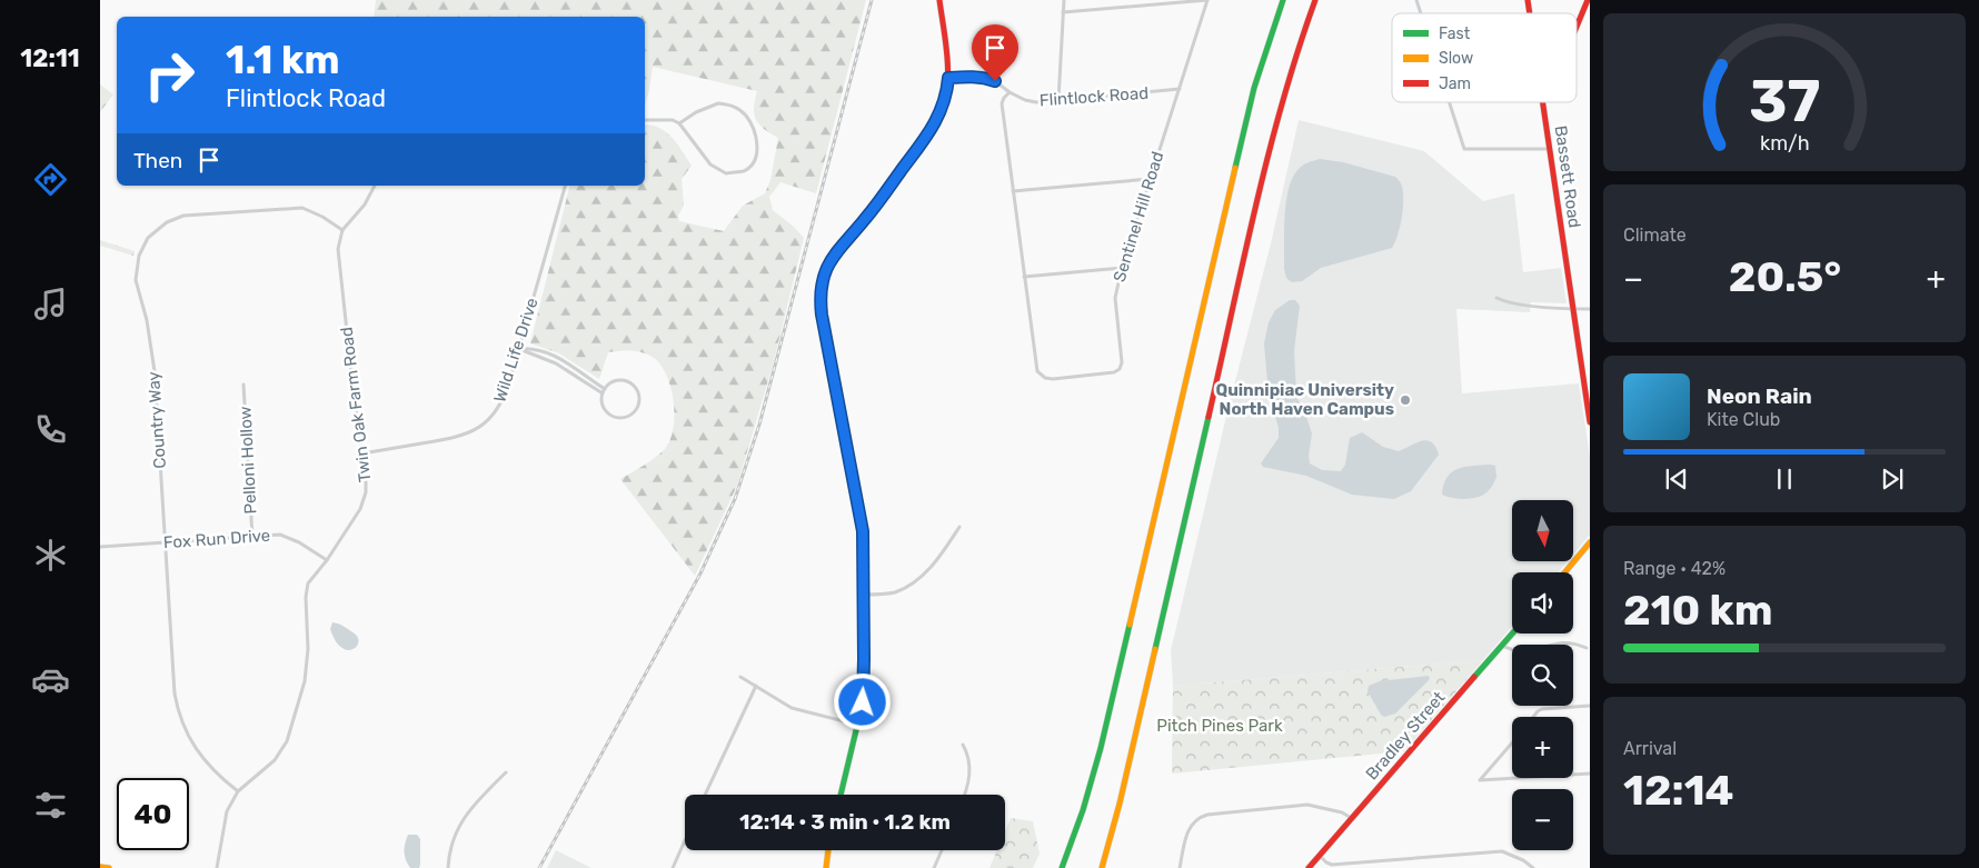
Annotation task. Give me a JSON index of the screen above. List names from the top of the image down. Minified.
{"streets":{"main road":["Bassett Road","Bradley Street"],"street":["Flintlock Road","Sentinel Hill Road","Wild Life Drive","Twin Oak Farm Road","Country Way","Pelloni Hollow","Fox Run Drive"]},"crossings":[["Flintlock Road","Sentinel Hill Road"],["Wild Life Drive","Twin Oak Farm Road"],["Twin Oak Farm Road","Country Way"],["Twin Oak Farm Road","Fox Run Drive"],["Country Way","Fox Run Drive"],["Pelloni Hollow","Fox Run Drive"]],"parks":["Pitch Pines Park"],"places":["Quinnipiac University North Haven Campus"],"legend":["Fast","Slow","Jam"],"north":"bottom","page":{"tabs":"12:11","turn":["1.1 km","Flintlock Road"],"then":"Then","tile":["Climate",["Range · 42%","210 km"],["Arrival","12:14"]],"heat":["−","20.5°","+"],"song":["Neon Rain","Kite Club"],"map_buttons":["+","−"],"limit":"40","trip":"12:14 · 3 min · 1.2 km","gauge":["37","km/h"]}}
